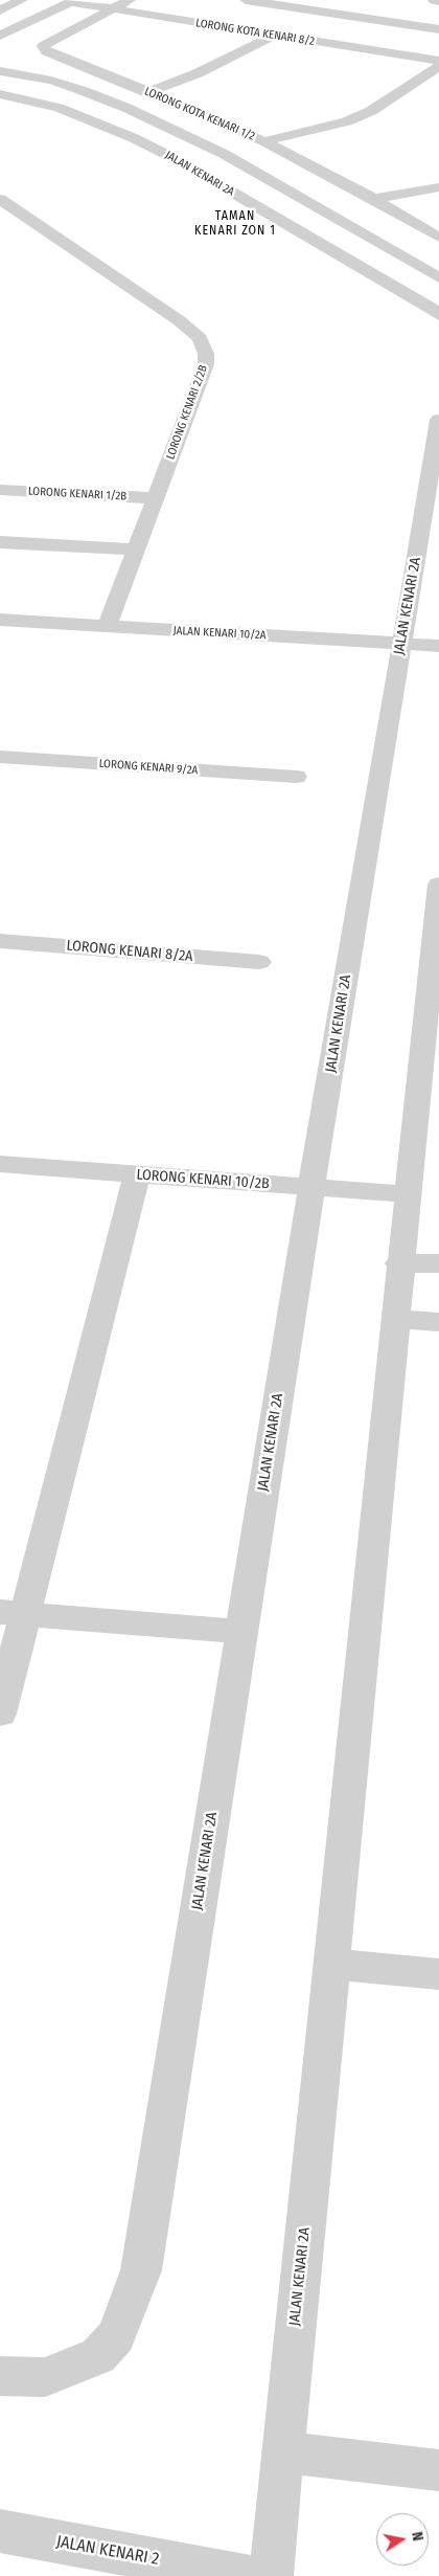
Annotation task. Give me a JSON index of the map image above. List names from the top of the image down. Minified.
{"streets":{"street":["LORONG KOTA KENARI 8/2","LORONG KOTA KENARI 1/2","JALAN KENARI 2A","LORONG KENARI 2/2B","LORONG KENARI 1/2B","JALAN KENARI 10/2A","LORONG KENARI 9/2A","LORONG KENARI 8/2A","LORONG KENARI 10/2B","JALAN KENARI 2"]},"crossings":[["LORONG KOTA KENARI 8/2","LORONG KOTA KENARI 1/2"],["JALAN KENARI 2A","JALAN KENARI 10/2A"],["JALAN KENARI 2A","LORONG KENARI 10/2B"],["LORONG KENARI 2/2B","LORONG KENARI 1/2B"],["LORONG KENARI 2/2B","JALAN KENARI 10/2A"]],"districts":["TAMAN KENARI ZON 1"],"north":"right"}
